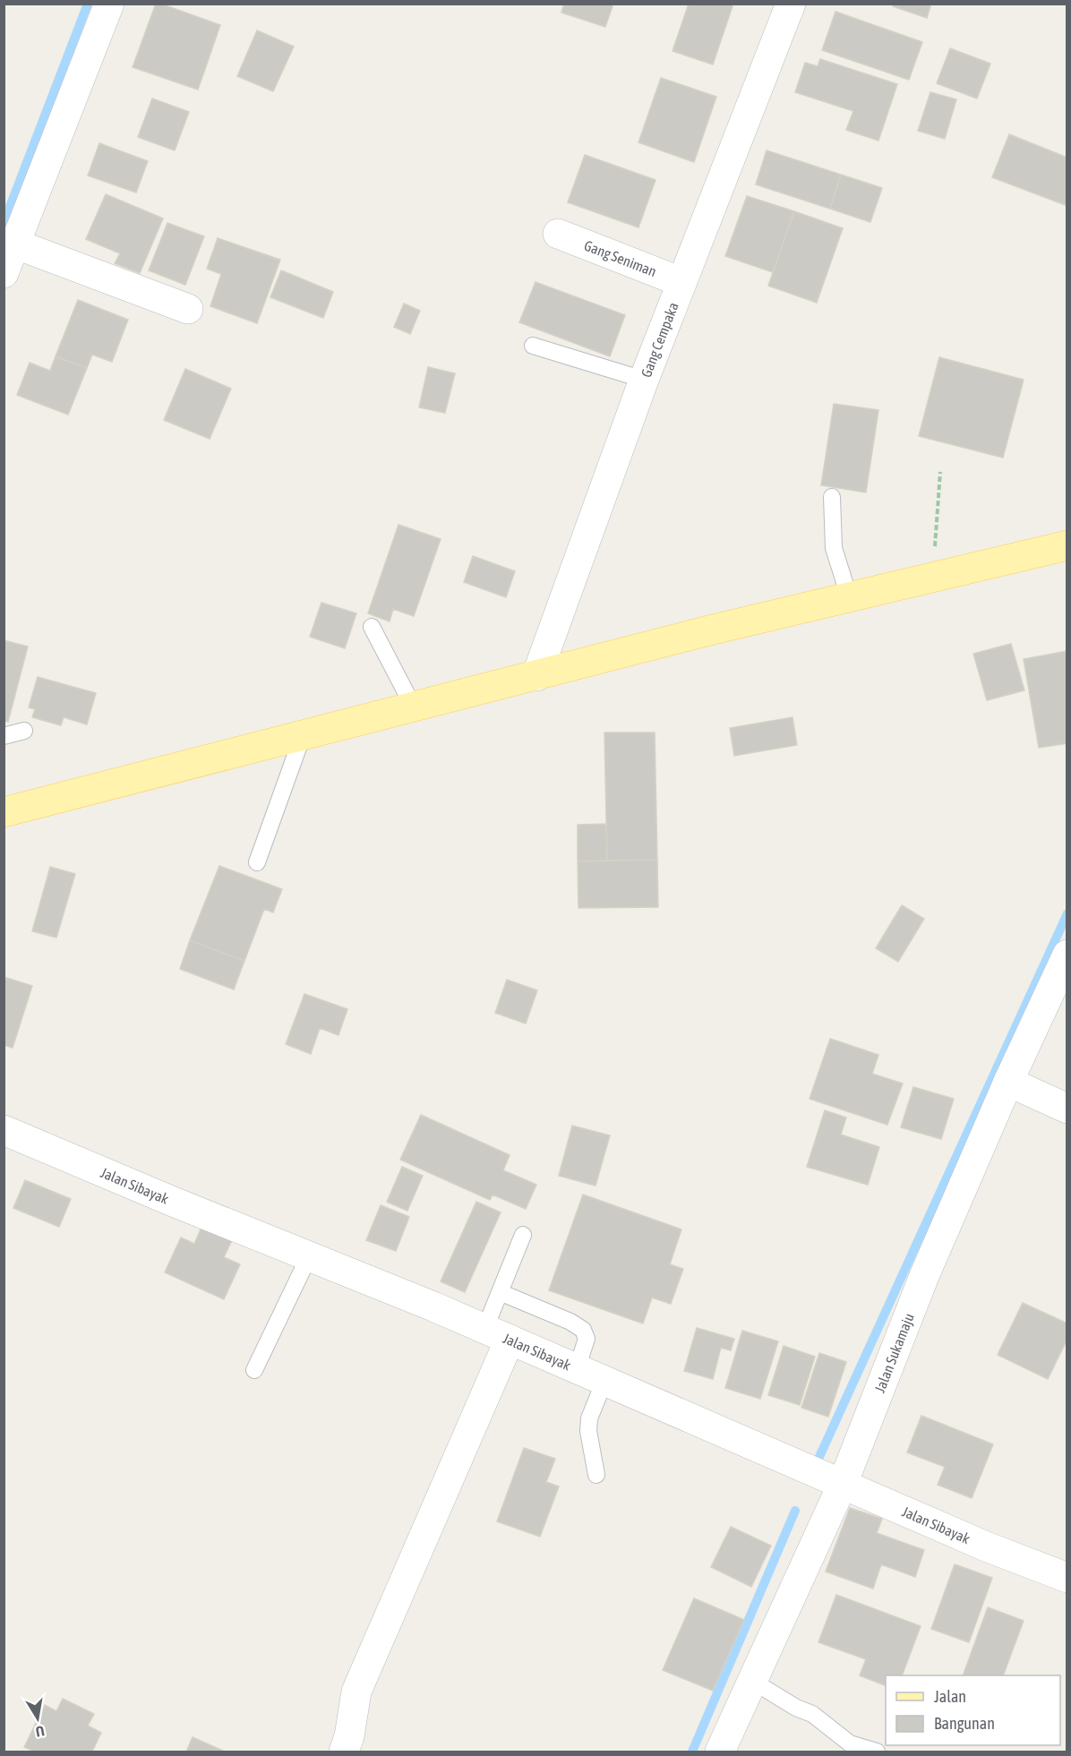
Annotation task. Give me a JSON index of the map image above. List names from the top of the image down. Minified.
{"streets":{"street":["Gang Seniman","Gang Cempaka","Jalan Sibayak","Jalan Sukamaju"]},"crossings":[["Gang Seniman","Gang Cempaka"],["Jalan Sibayak","Jalan Sukamaju"]],"legend":["Jalan","Bangunan"],"north":"bottom"}
